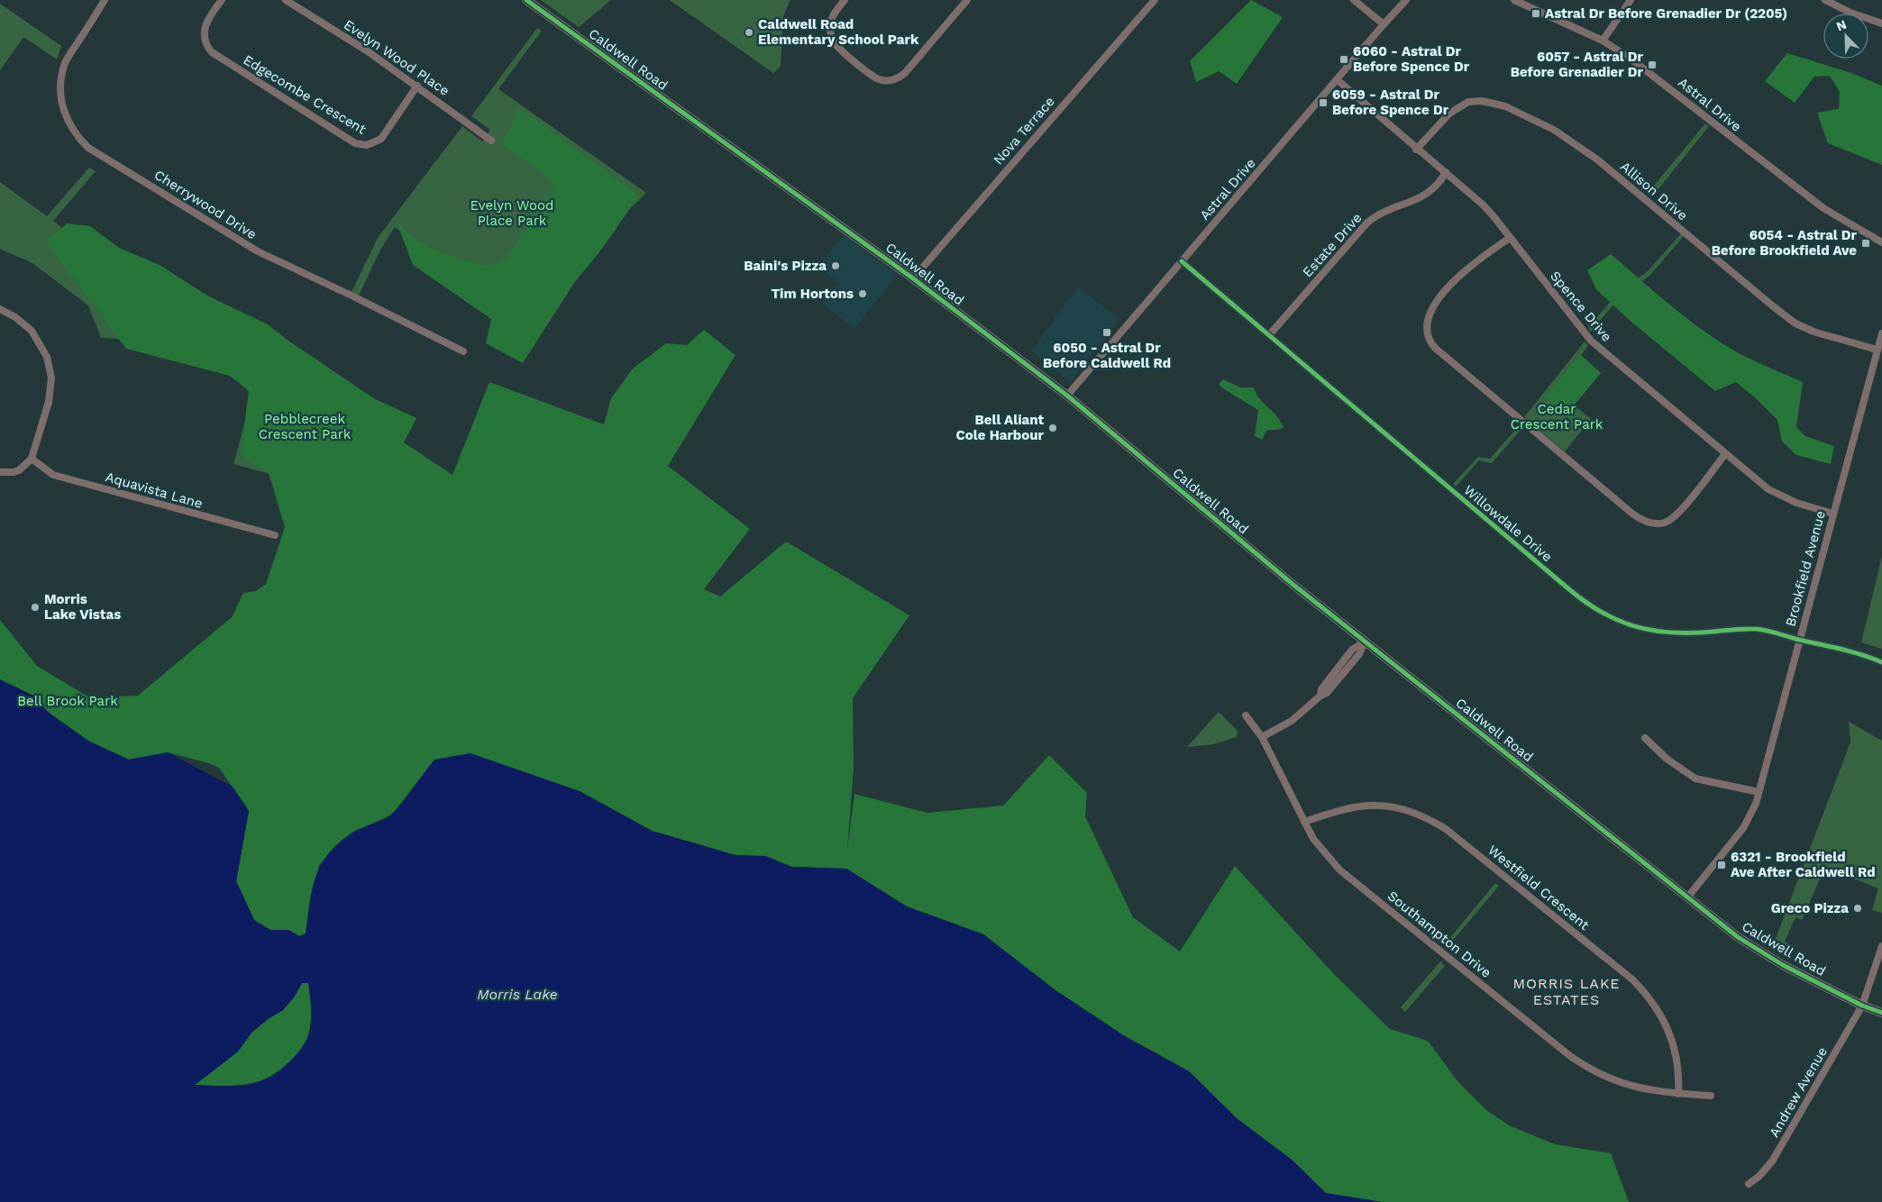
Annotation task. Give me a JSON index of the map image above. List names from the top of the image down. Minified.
{"streets":{"street":["Evelyn Wood Place","Caldwell Road","Edgecombe Crescent","Astral Drive","Nova Terrace","Allison Drive","Cherrywood Drive","Estate Drive","Spence Drive","Aquavista Lane","Willowdale Drive","Brookfield Avenue","Westfield Crescent","Southampton Drive","Andrew Avenue"]},"crossings":[["Evelyn Wood Place","Edgecombe Crescent"],["Caldwell Road","Astral Drive"],["Caldwell Road","Nova Terrace"],["Caldwell Road","Brookfield Avenue"],["Caldwell Road","Andrew Avenue"],["Astral Drive","Spence Drive"],["Astral Drive","Willowdale Drive"],["Allison Drive","Spence Drive"],["Allison Drive","Brookfield Avenue"],["Estate Drive","Spence Drive"],["Estate Drive","Willowdale Drive"],["Spence Drive","Brookfield Avenue"],["Willowdale Drive","Brookfield Avenue"],["Westfield Crescent","Southampton Drive"]],"districts":["MORRIS LAKE ESTATES"],"water":["Morris Lake"],"parks":["Evelyn Wood Place Park","Cedar Crescent Park","Pebblecreek Crescent Park","Bell Brook Park"],"places":{"transit":["Astral Dr Before Grenadier Dr (2205)","6060 - Astral Dr Before Spence Dr","6057 - Astral Dr Before Grenadier Dr","6059 - Astral Dr Before Spence Dr","6054 - Astral Dr Before Brookfield Ave","6050 - Astral Dr Before Caldwell Rd","6321 - Brookfield Ave After Caldwell Rd"],"other":["Caldwell Road Elementary School Park","Baini's Pizza","Tim Hortons","Bell Aliant Cole Harbour","Morris Lake Vistas","Greco Pizza"]},"north":"top left"}
